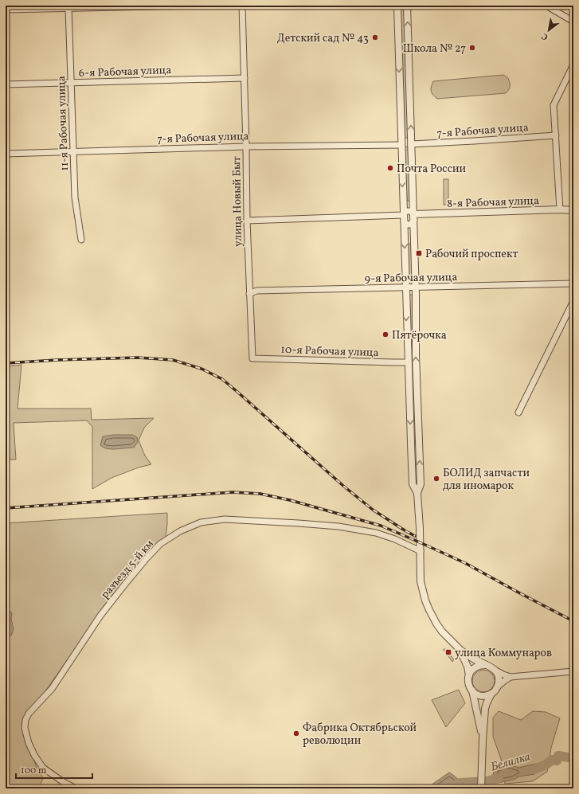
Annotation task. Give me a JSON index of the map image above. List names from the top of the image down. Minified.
{"streets":{"street":["6-я Рабочая улица","11-я Рабочая улица","7-я Рабочая улица","улица Новый Быт","8-я Рабочая улица","9-я Рабочая улица","10-я Рабочая улица","разъезд 5-й км"]},"crossings":[["6-я Рабочая улица","11-я Рабочая улица"],["6-я Рабочая улица","улица Новый Быт"],["11-я Рабочая улица","7-я Рабочая улица"],["7-я Рабочая улица","улица Новый Быт"],["улица Новый Быт","9-я Рабочая улица"],["улица Новый Быт","10-я Рабочая улица"]],"water":["Белилка"],"places":{"other":["Детский сад № 43","Школа № 27","Почта России","Пятёрочка","БОЛИД запчасти для иномарок","Фабрика Октябрьской революции"],"transit":["Рабочий проспект","улица Коммунаров"]},"scale_bar":"100 m","north":"bottom left"}
